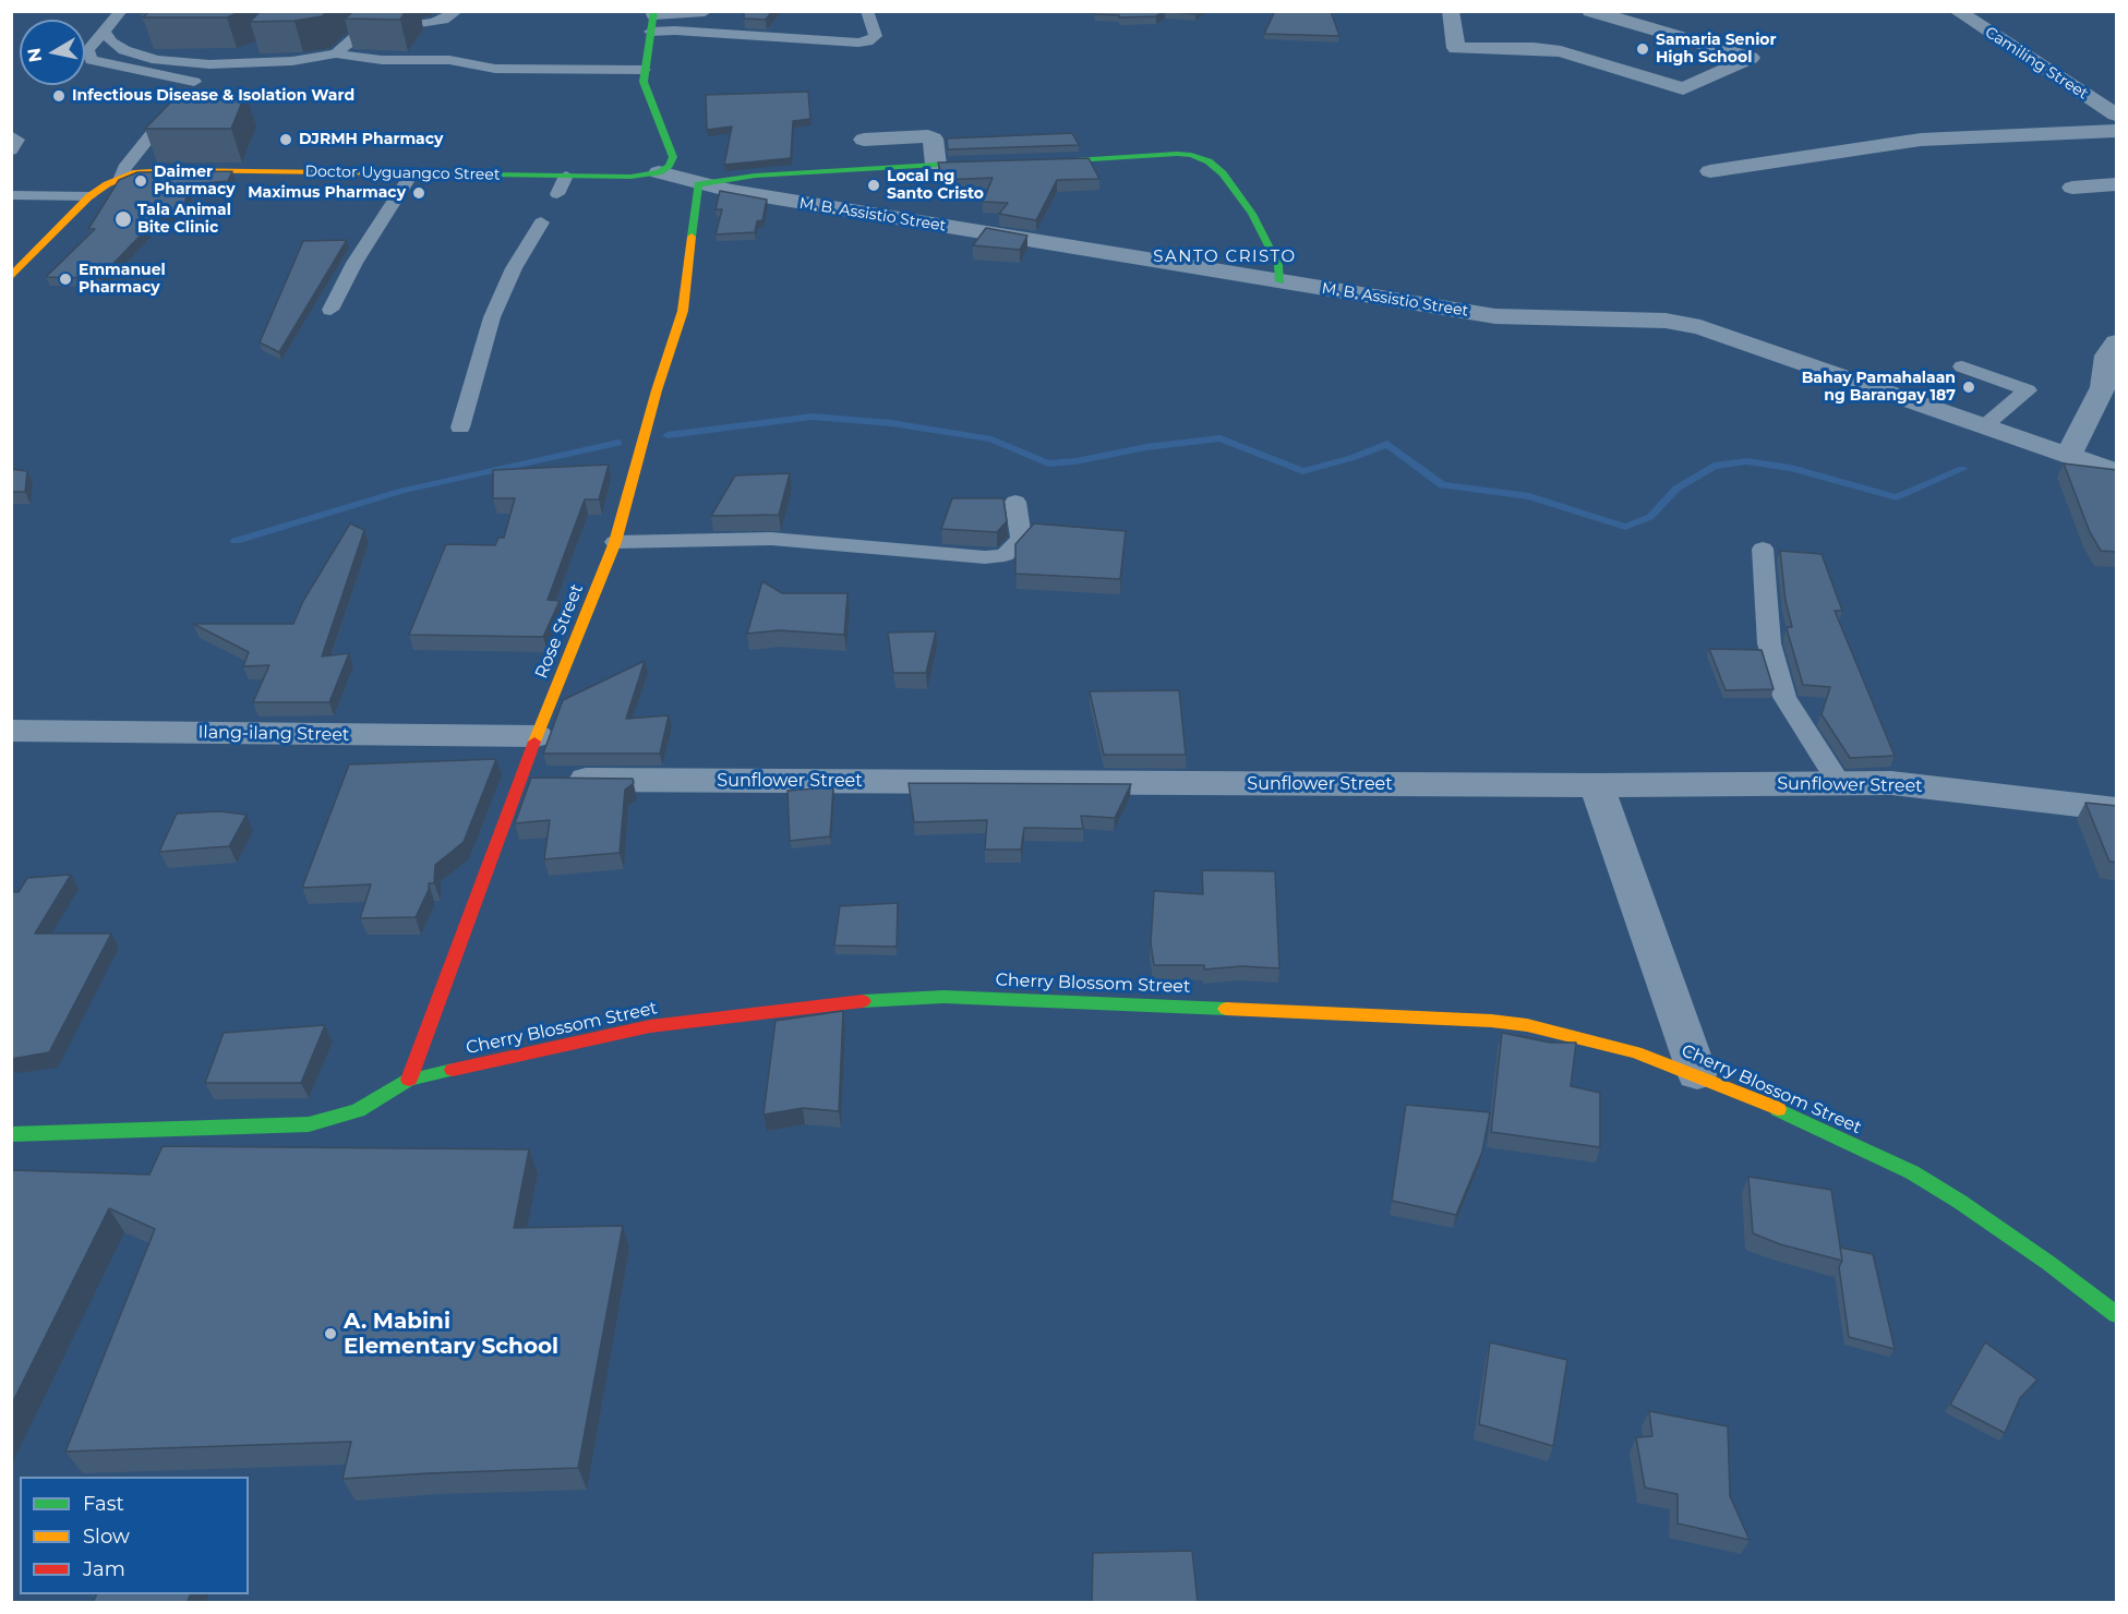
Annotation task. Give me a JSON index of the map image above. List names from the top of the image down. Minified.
{"streets":{"street":["Camiling Street","Doctor Uyguangco Street","M. B. Assistio Street","Rose Street","Ilang-ilang Street","Sunflower Street","Cherry Blossom Street"]},"crossings":[["Doctor Uyguangco Street","M. B. Assistio Street"],["M. B. Assistio Street","Rose Street"],["Rose Street","Ilang-ilang Street"],["Rose Street","Sunflower Street"],["Rose Street","Cherry Blossom Street"]],"districts":["SANTO CRISTO"],"places":["Samaria Senior High School","Infectious Disease & Isolation Ward","DJRMH Pharmacy","Daimer Pharmacy","Local ng Santo Cristo","Maximus Pharmacy","Tala Animal Bite Clinic","Emmanuel Pharmacy","Bahay Pamahalaan ng Barangay 187","A. Mabini Elementary School"],"legend":["Fast","Slow","Jam"],"north":"left"}
